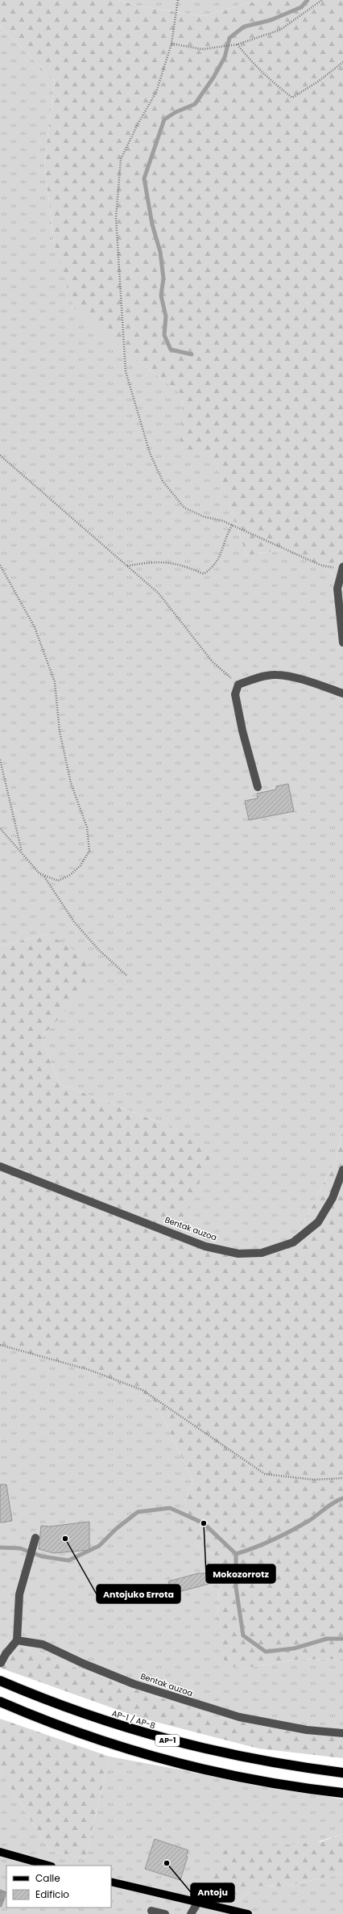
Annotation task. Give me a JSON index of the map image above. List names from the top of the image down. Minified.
{"streets":{"highway":["AP-1 / AP-8","AP-1"],"street":["Bentak auzoa"]},"places":["Mokozorrotz","Antojuko Errota","Antoju"],"legend":["Calle","Edificio"]}
